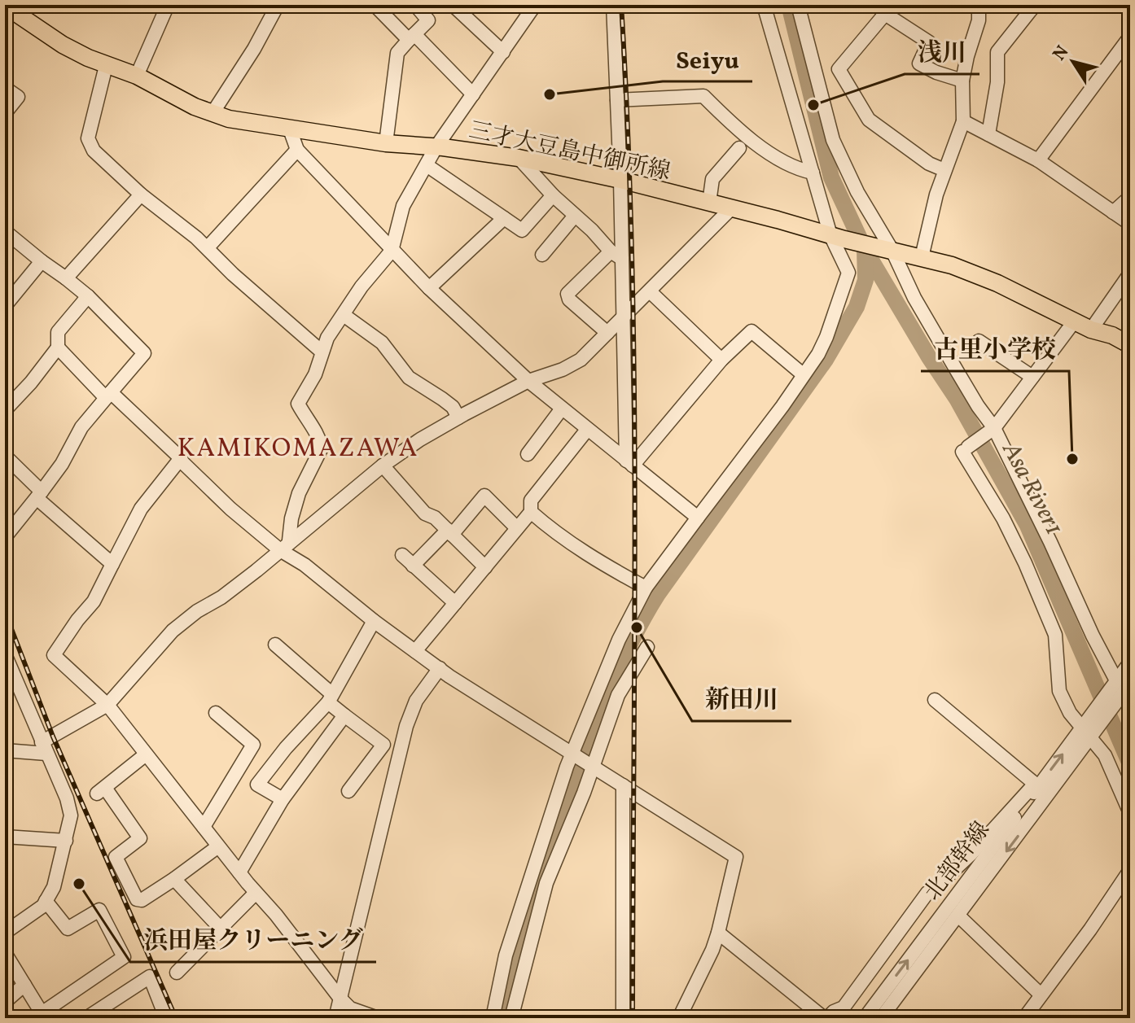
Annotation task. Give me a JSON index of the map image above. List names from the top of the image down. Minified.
{"streets":{"main road":["三才大豆島中御所線"],"street":["北部幹線"]},"districts":["KAMIKOMAZAWA"],"water":["Asa River1"],"places":["Seiyu","浅川","古里小学校","新田川","浜田屋クリーニング"],"north":"top left"}
